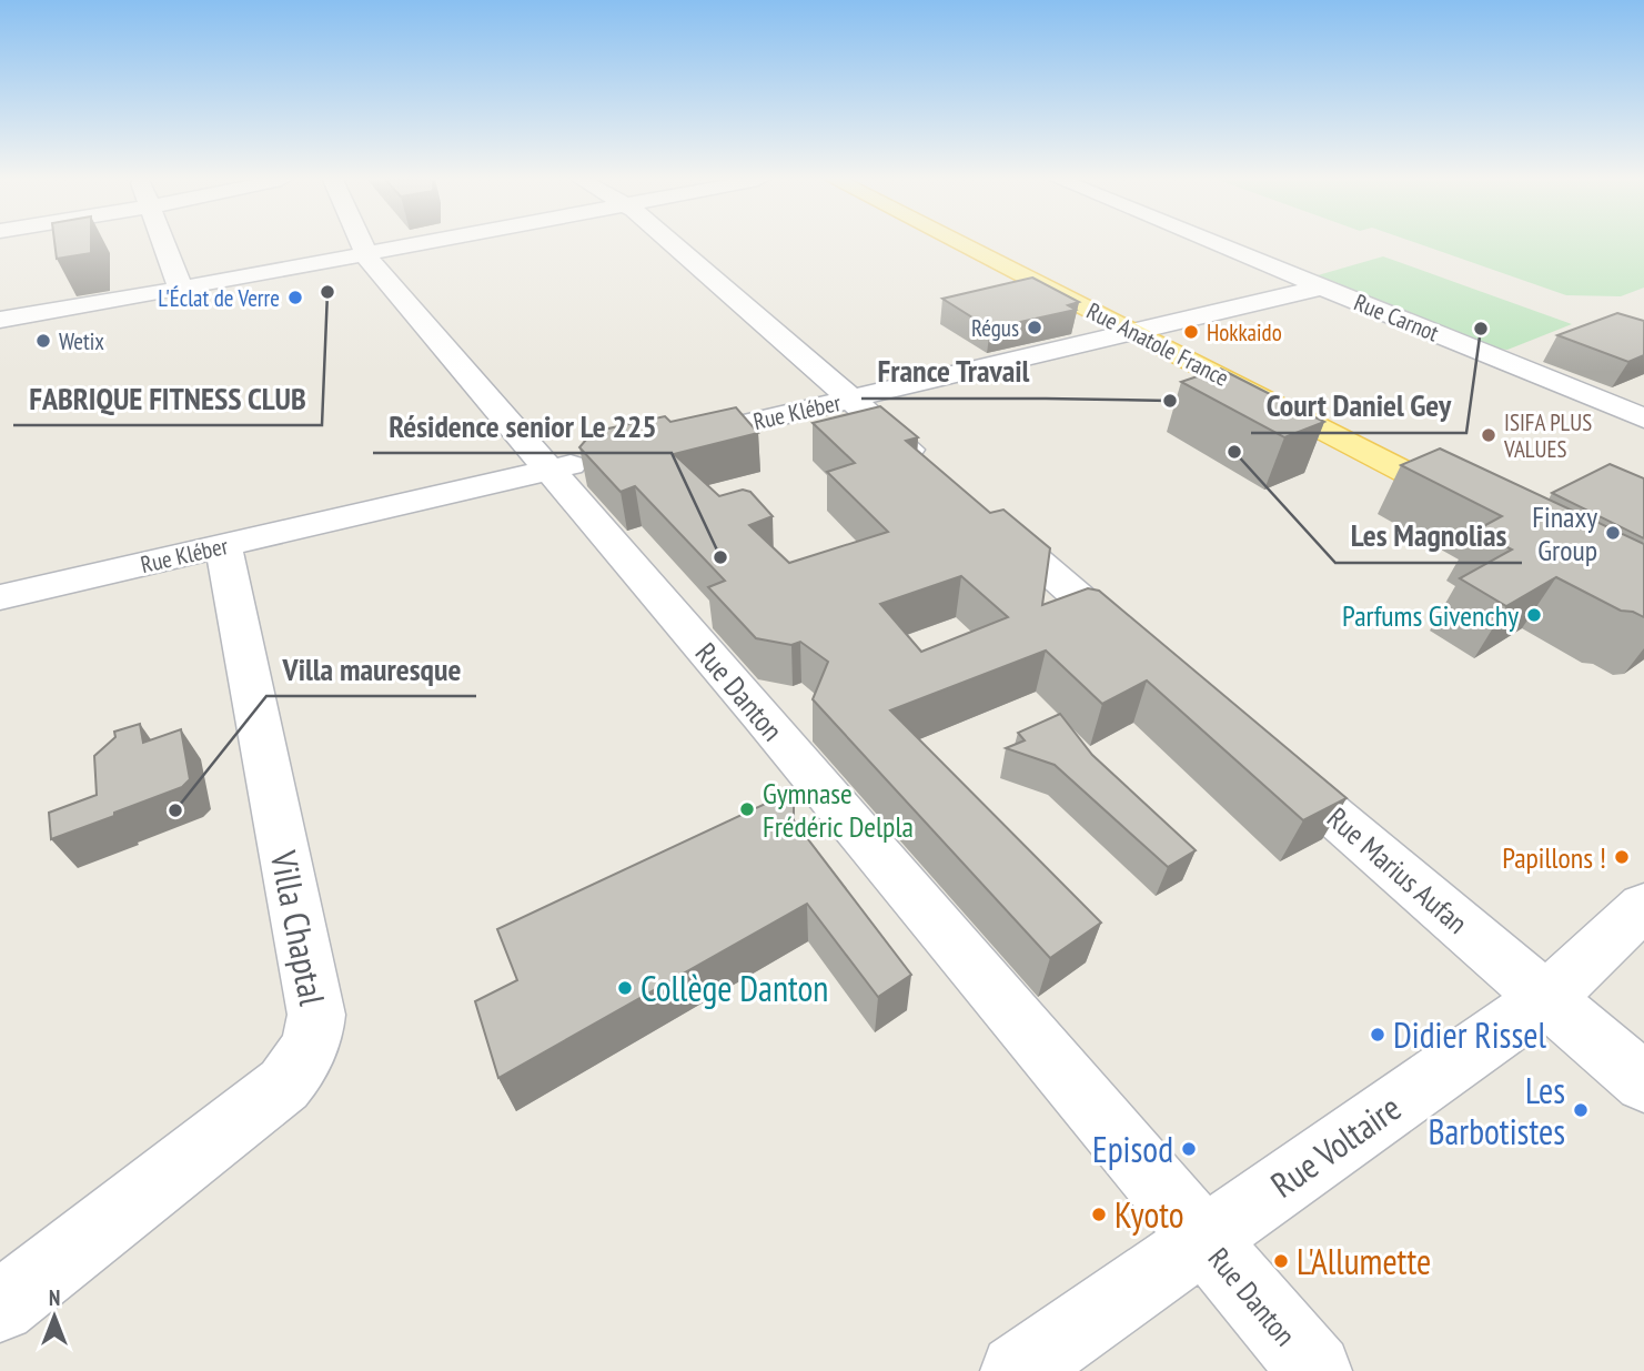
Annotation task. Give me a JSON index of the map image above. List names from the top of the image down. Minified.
{"streets":{"main road":["Rue Anatole France"],"street":["Rue Carnot","Rue Kléber","Rue Danton","Rue Marius Aufan","Villa Chaptal","Rue Voltaire"]},"crossings":[["Rue Carnot","Rue Kléber"],["Rue Anatole France","Rue Kléber"],["Rue Kléber","Rue Danton"],["Rue Kléber","Villa Chaptal"],["Rue Danton","Rue Voltaire"],["Rue Marius Aufan","Rue Voltaire"]],"places":["FABRIQUE FITNESS CLUB","L'Éclat de Verre","Régus","Court Daniel Gey","Hokkaido","Wetix","France Travail","ISIFA PLUS VALUES","Les Magnolias","Finaxy Group","Résidence senior Le 225","Parfums Givenchy","Gymnase Frédéric Delpla","Villa mauresque","Papillons !","Collège Danton","Didier Rissel","Les Barbotistes","Episod","Kyoto","L'Allumette"],"north":"top"}
